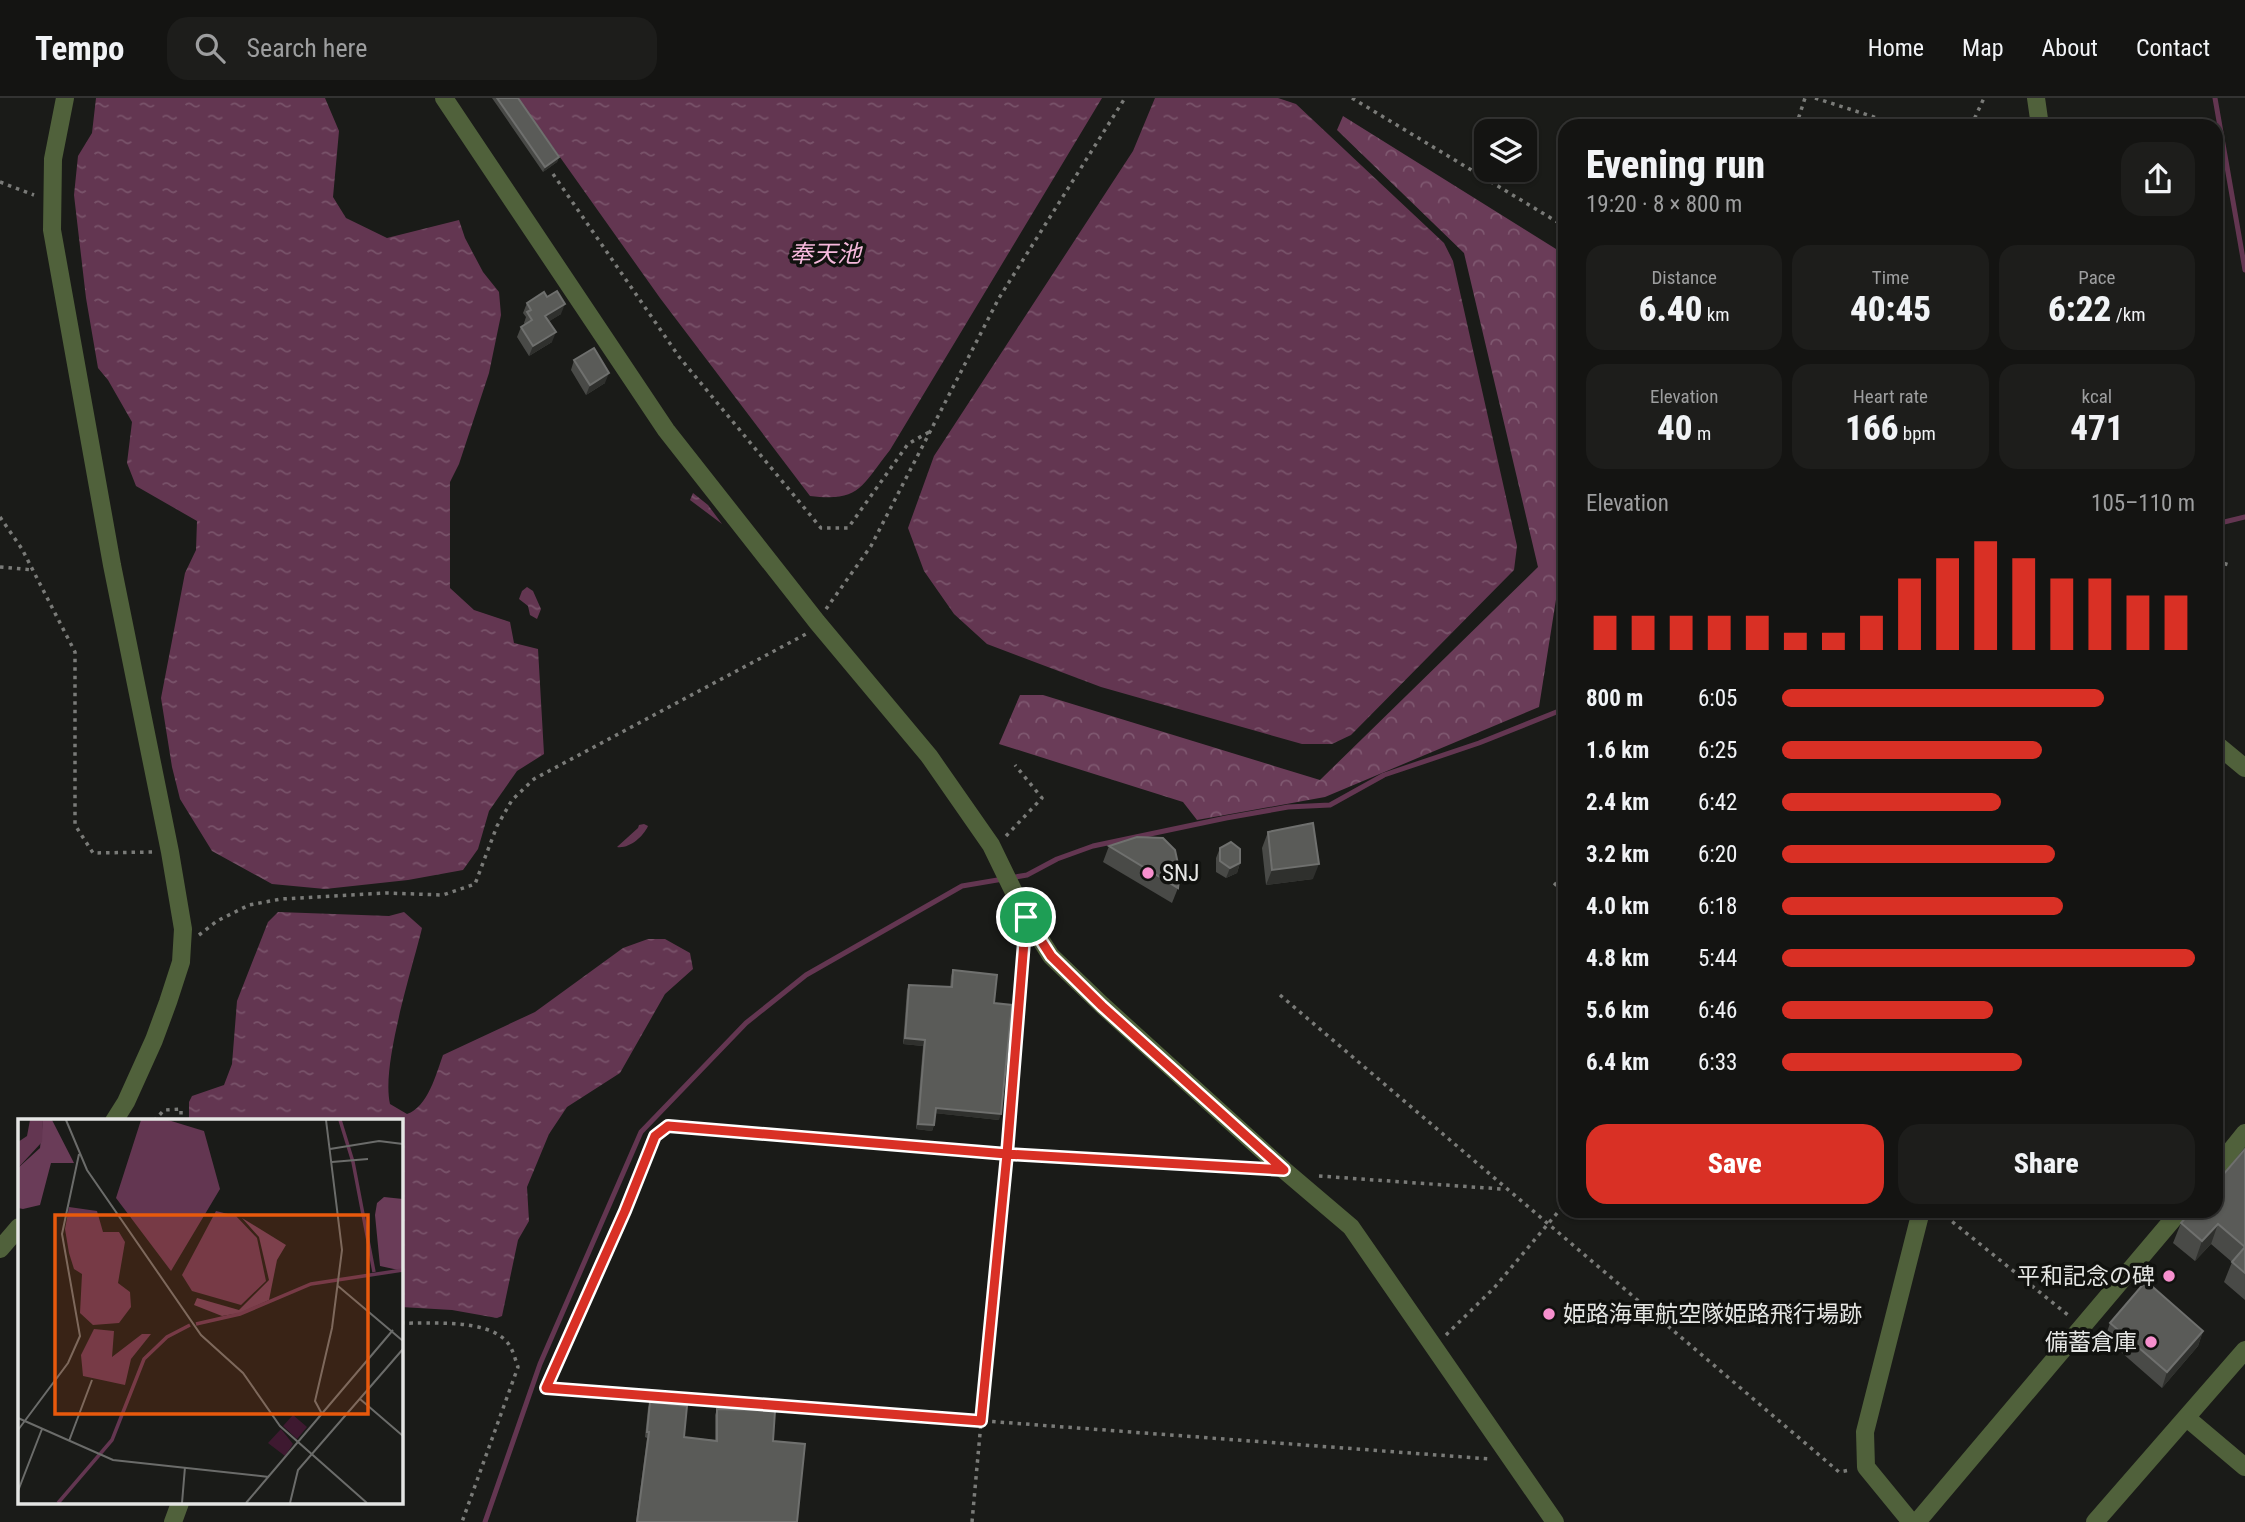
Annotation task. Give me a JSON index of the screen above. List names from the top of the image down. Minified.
{"water":["奉天池"],"places":["SNJ","平和記念の碑","姫路海軍航空隊姫路飛行場跡","備蓄倉庫"],"page":{"header":"Tempo","search":"Search here","nav":["Home","Map","About","Contact"],"heading":["Evening run","19:20 · 8 × 800 m"],"stats":[["Distance","6.40 km"],["Time","40:45"],["Pace","6:22 /km"],["Elevation","40 m"],["Heart rate","166 bpm"],["kcal","471"]],"chart":["Elevation","105–110 m"],"list":[{"name":"800 m","note":"6:05"},{"name":"1.6 km","note":"6:25"},{"name":"2.4 km","note":"6:42"},{"name":"3.2 km","note":"6:20"},{"name":"4.0 km","note":"6:18"},{"name":"4.8 km","note":"5:44"},{"name":"5.6 km","note":"6:46"},{"name":"6.4 km","note":"6:33"}],"buttons":["Save","Share"]}}
